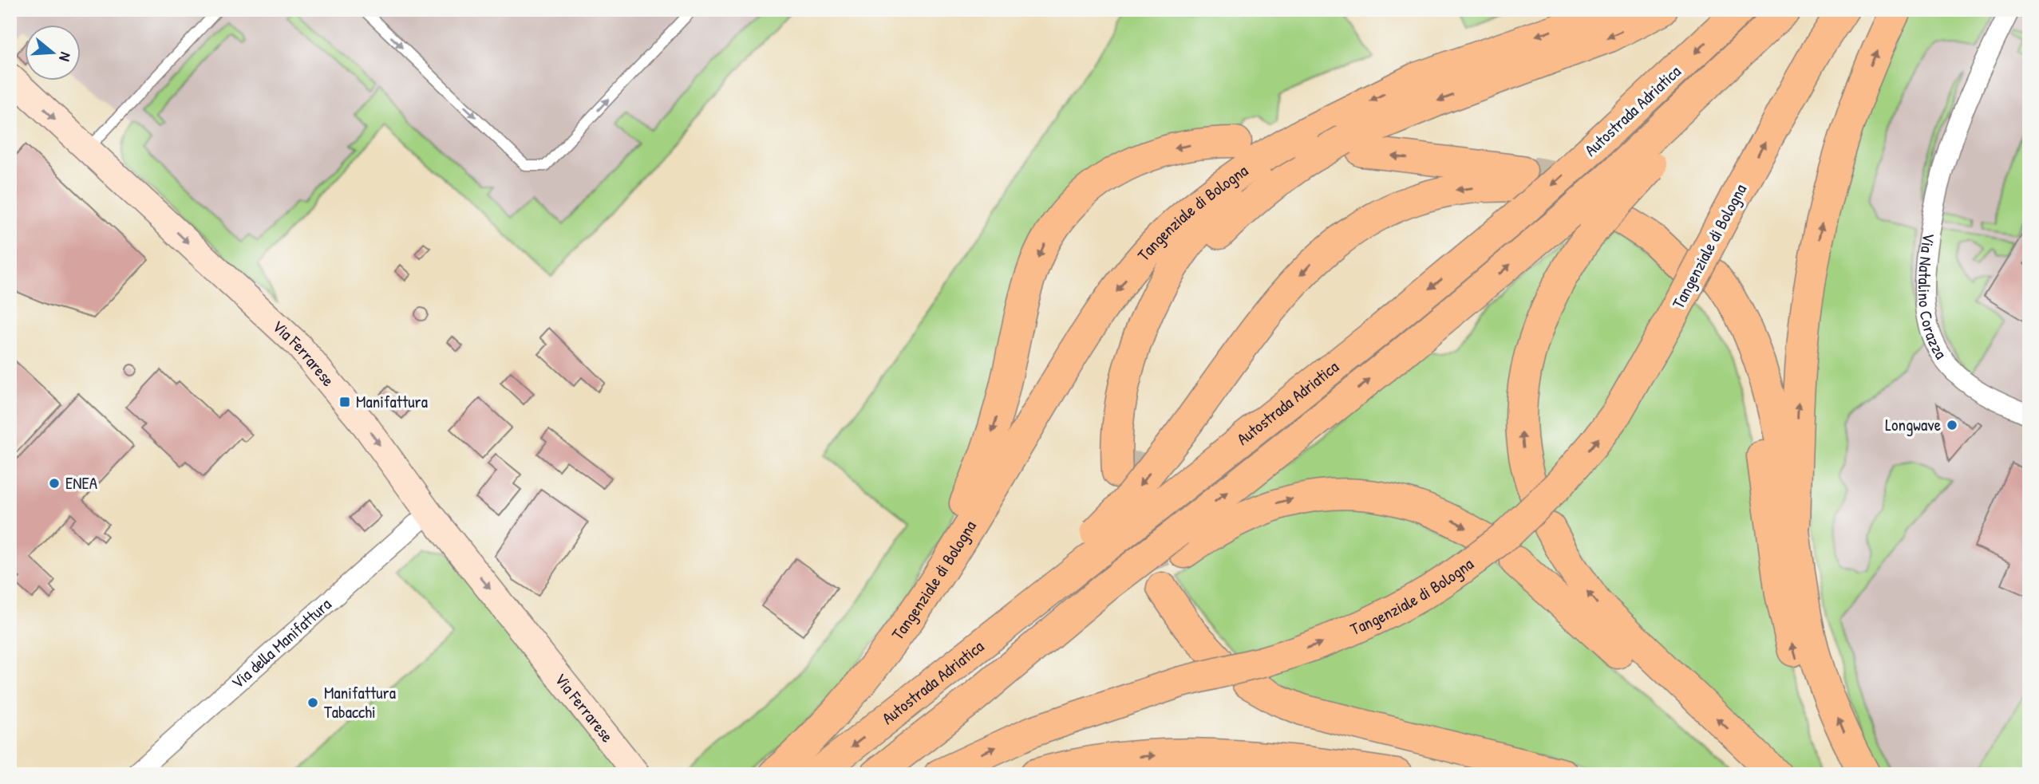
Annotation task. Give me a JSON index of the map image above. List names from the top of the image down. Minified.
{"streets":{"highway":["Autostrada Adriatica","Tangenziale di Bologna"],"main road":["Via Ferrarese"],"street":["Via Natalino Corazza","Via della Manifattura"]},"crossings":[["Via Ferrarese","Via della Manifattura"]],"one_way":["Via Ferrarese"],"places":{"transit":["Manifattura"],"other":["Longwave","ENEA","Manifattura Tabacchi"]},"north":"right"}
